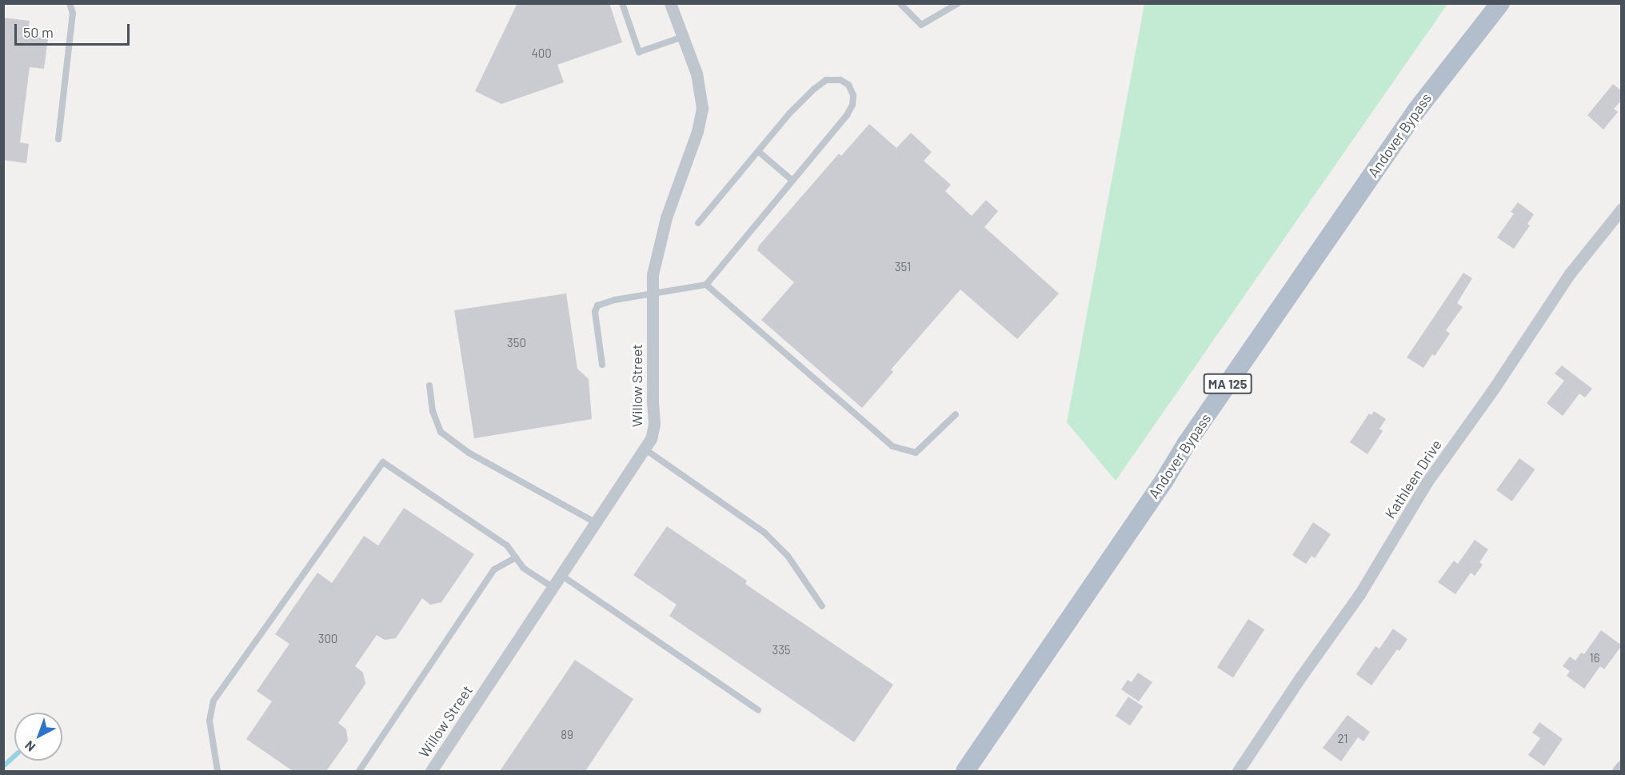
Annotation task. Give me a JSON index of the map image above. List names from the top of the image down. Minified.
{"streets":{"main road":["Andover Bypass","MA 125"],"street":["Willow Street","Kathleen Drive"]},"house_numbers":["400","351","350","300","335","16","89","21"],"scale_bar":"50 m","north":"bottom left"}
